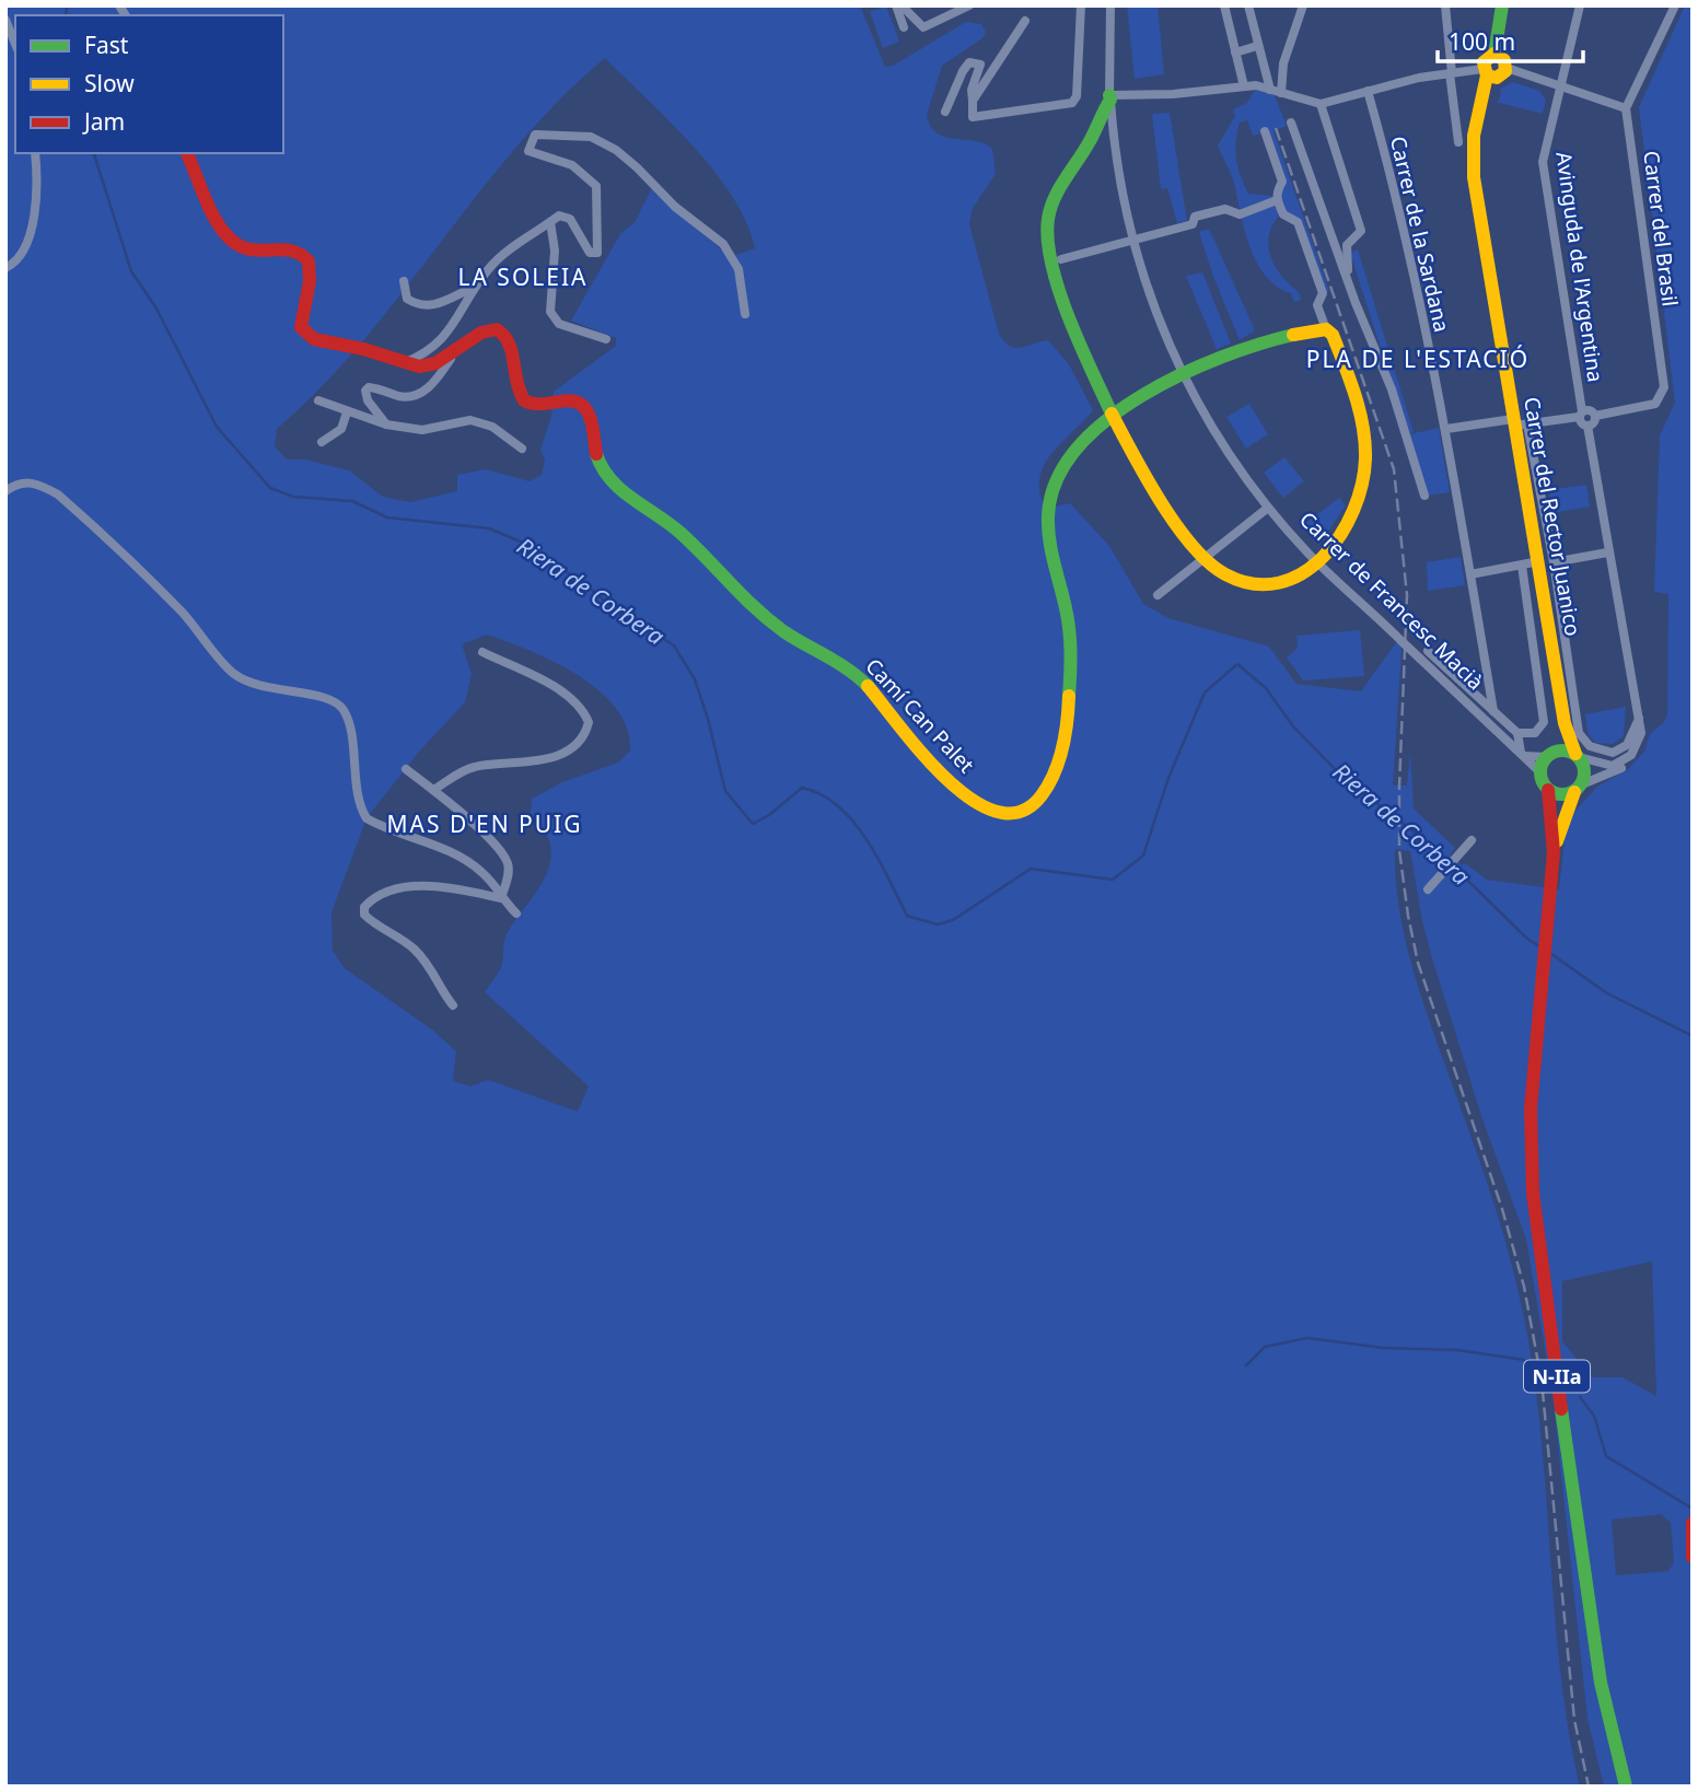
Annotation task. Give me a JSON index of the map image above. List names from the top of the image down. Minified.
{"streets":{"main road":["Carrer del Rector Juanico","Camí Can Palet","N-IIa"],"street":["Carrer del Brasil","Carrer de la Sardana","Avinguda de l'Argentina","Carrer de Francesc Macià"]},"crossings":[["Carrer de la Sardana","Carrer de Francesc Macià"],["Carrer del Rector Juanico","Carrer de Francesc Macià"],["Carrer del Rector Juanico","N-IIa"],["Carrer de Francesc Macià","N-IIa"]],"districts":["LA SOLEIA","PLA DE L'ESTACIÓ","MAS D'EN PUIG"],"water":["Riera de Corbera"],"legend":["Fast","Slow","Jam"],"scale_bar":"100 m"}
